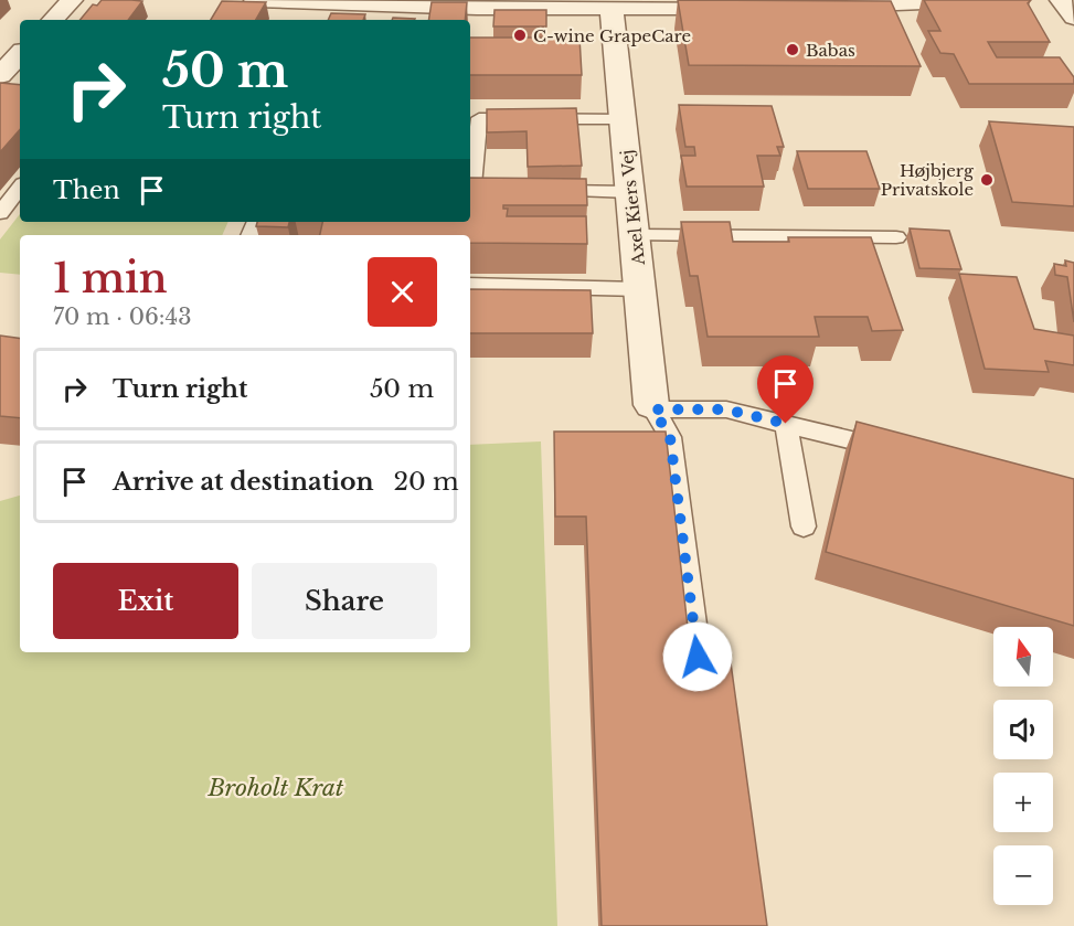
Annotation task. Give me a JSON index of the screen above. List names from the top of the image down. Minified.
{"streets":{"street":["Axel Kiers Vej"]},"parks":["Broholt Krat"],"places":["C-wine GrapeCare","Babas","Højbjerg Privatskole"],"north":"top","page":{"turn":["50 m","Turn right"],"then":"Then","heading":["1 min","70 m · 06:43"],"list":[{"name":"Turn right","value":"50 m"},{"name":"Arrive at destination","value":"20 m"}],"buttons":["Exit","Share"],"map_buttons":["+","−"]}}
